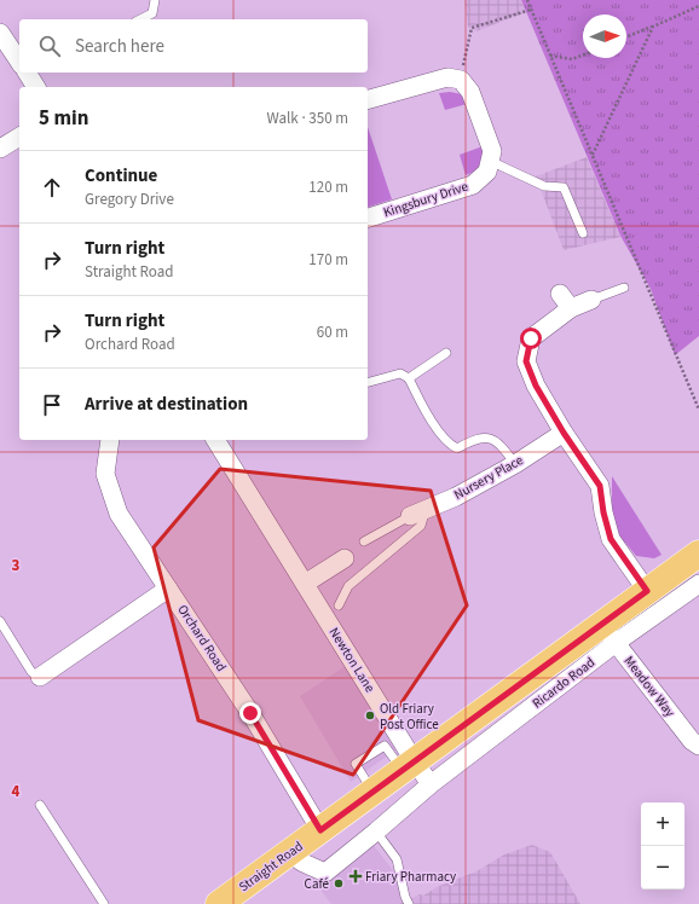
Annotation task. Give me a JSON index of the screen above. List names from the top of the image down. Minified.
{"streets":{"main road":["Straight Road"],"street":["Kingsbury Drive","Nursery Place","Orchard Road","Newton Lane","Ricardo Road","Meadow Way"]},"crossings":[["Orchard Road","Straight Road"],["Newton Lane","Straight Road"],["Ricardo Road","Meadow Way"],["Ricardo Road","Straight Road"],["Meadow Way","Straight Road"]],"places":{"other":["Old Friary Post Office","Café"],"health":["Friary Pharmacy"]},"north":"right","page":{"search":"Search here","heading":["5 min","Walk · 350 m"],"list":[["Continue","Gregory Drive","120 m"],["Turn right","Straight Road","170 m"],["Turn right","Orchard Road","60 m"],"Arrive at destination"],"map_buttons":["+","−"]},"grid":{"rows":["3","4"]}}
